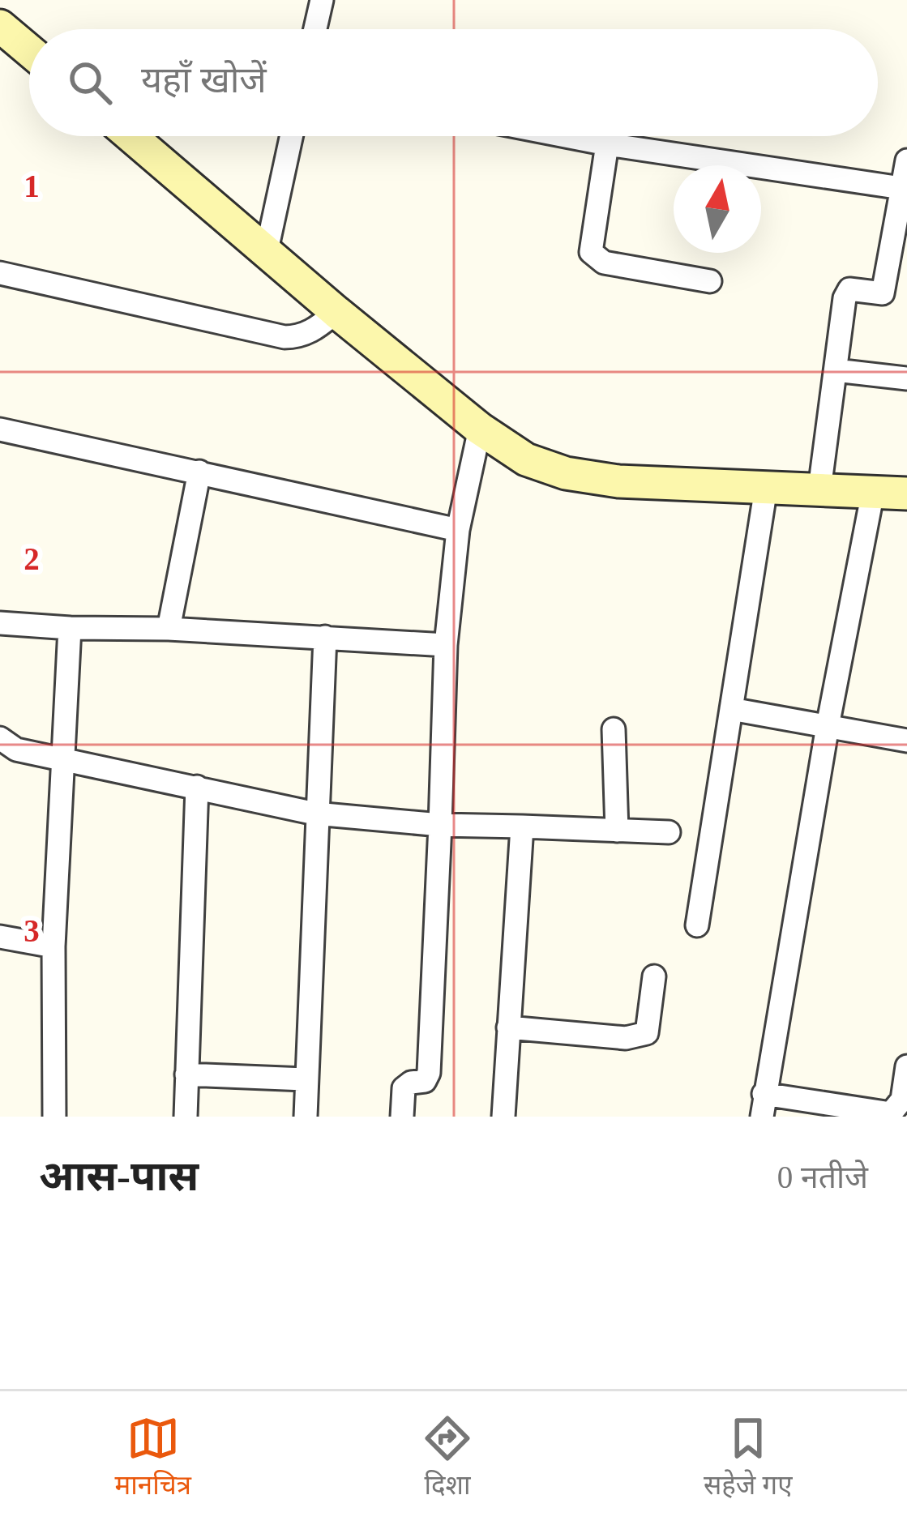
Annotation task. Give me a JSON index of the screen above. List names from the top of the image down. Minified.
{"north":"top","page":{"search":"यहाँ खोजें","heading":["आस-पास","0 नतीजे"],"nav":["मानचित्र","दिशा","सहेजे गए"]},"grid":{"rows":["1","2","3"]}}
